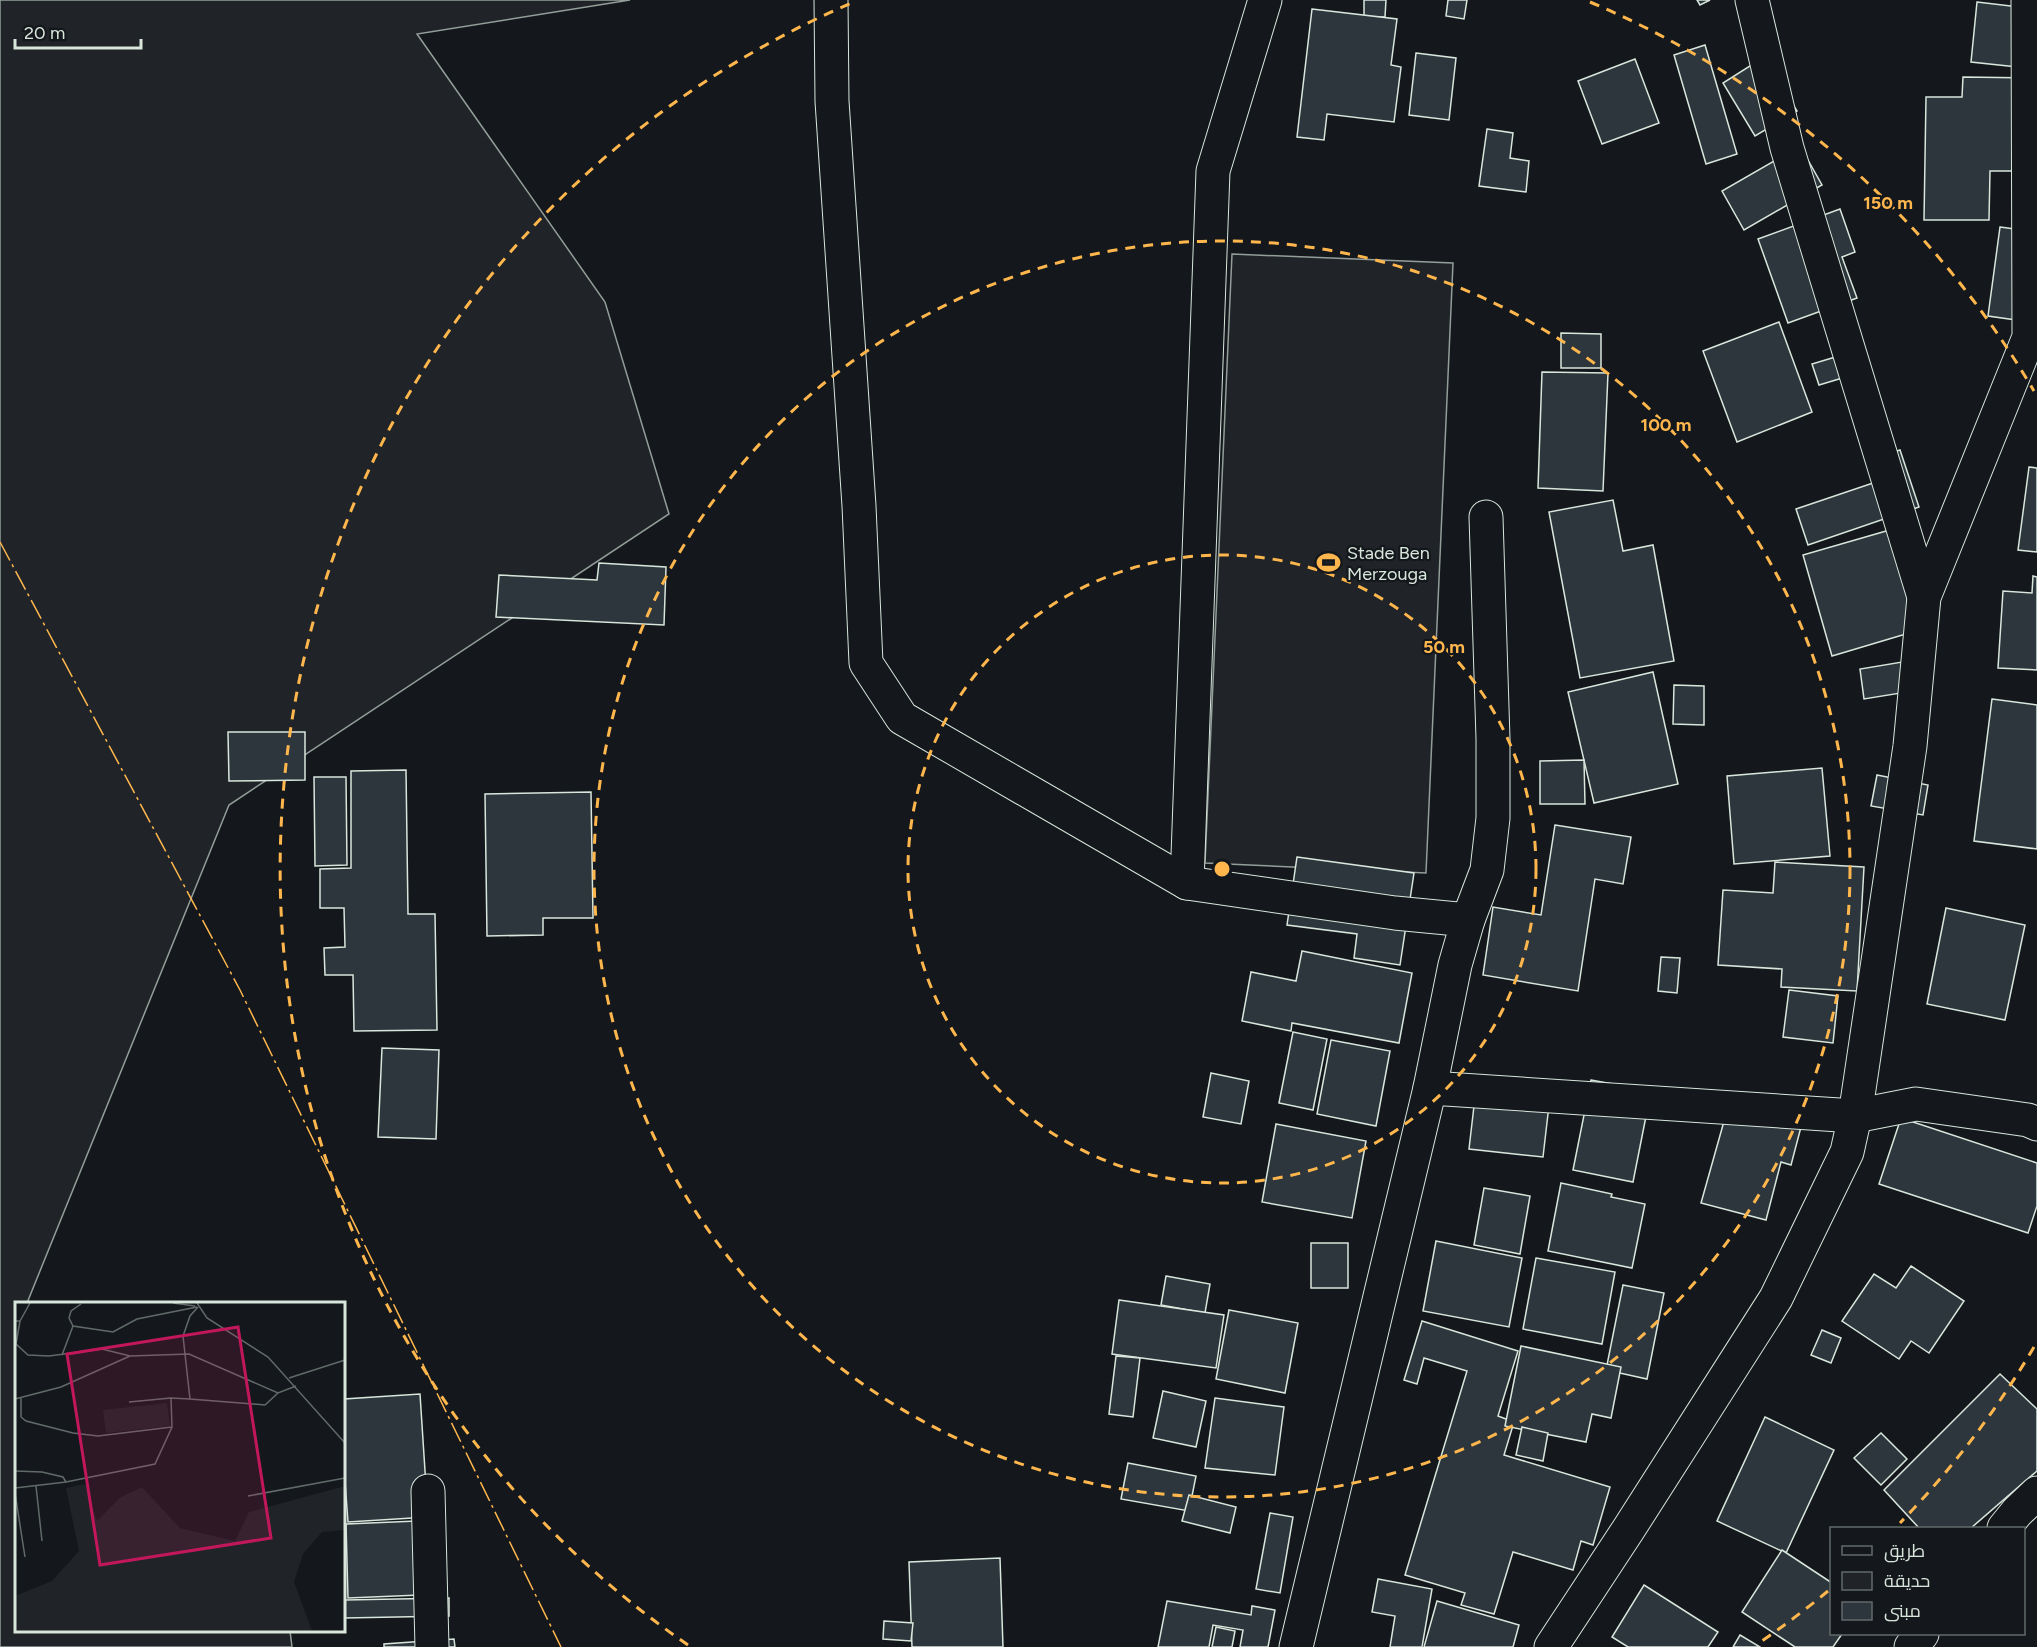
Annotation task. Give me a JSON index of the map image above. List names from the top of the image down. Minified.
{"places":{"sports":["Stade Ben Merzouga"]},"legend":["طريق","حديقة","مبنى"],"scale_bar":"20 m","rings":["150 m","100 m","50 m"]}
